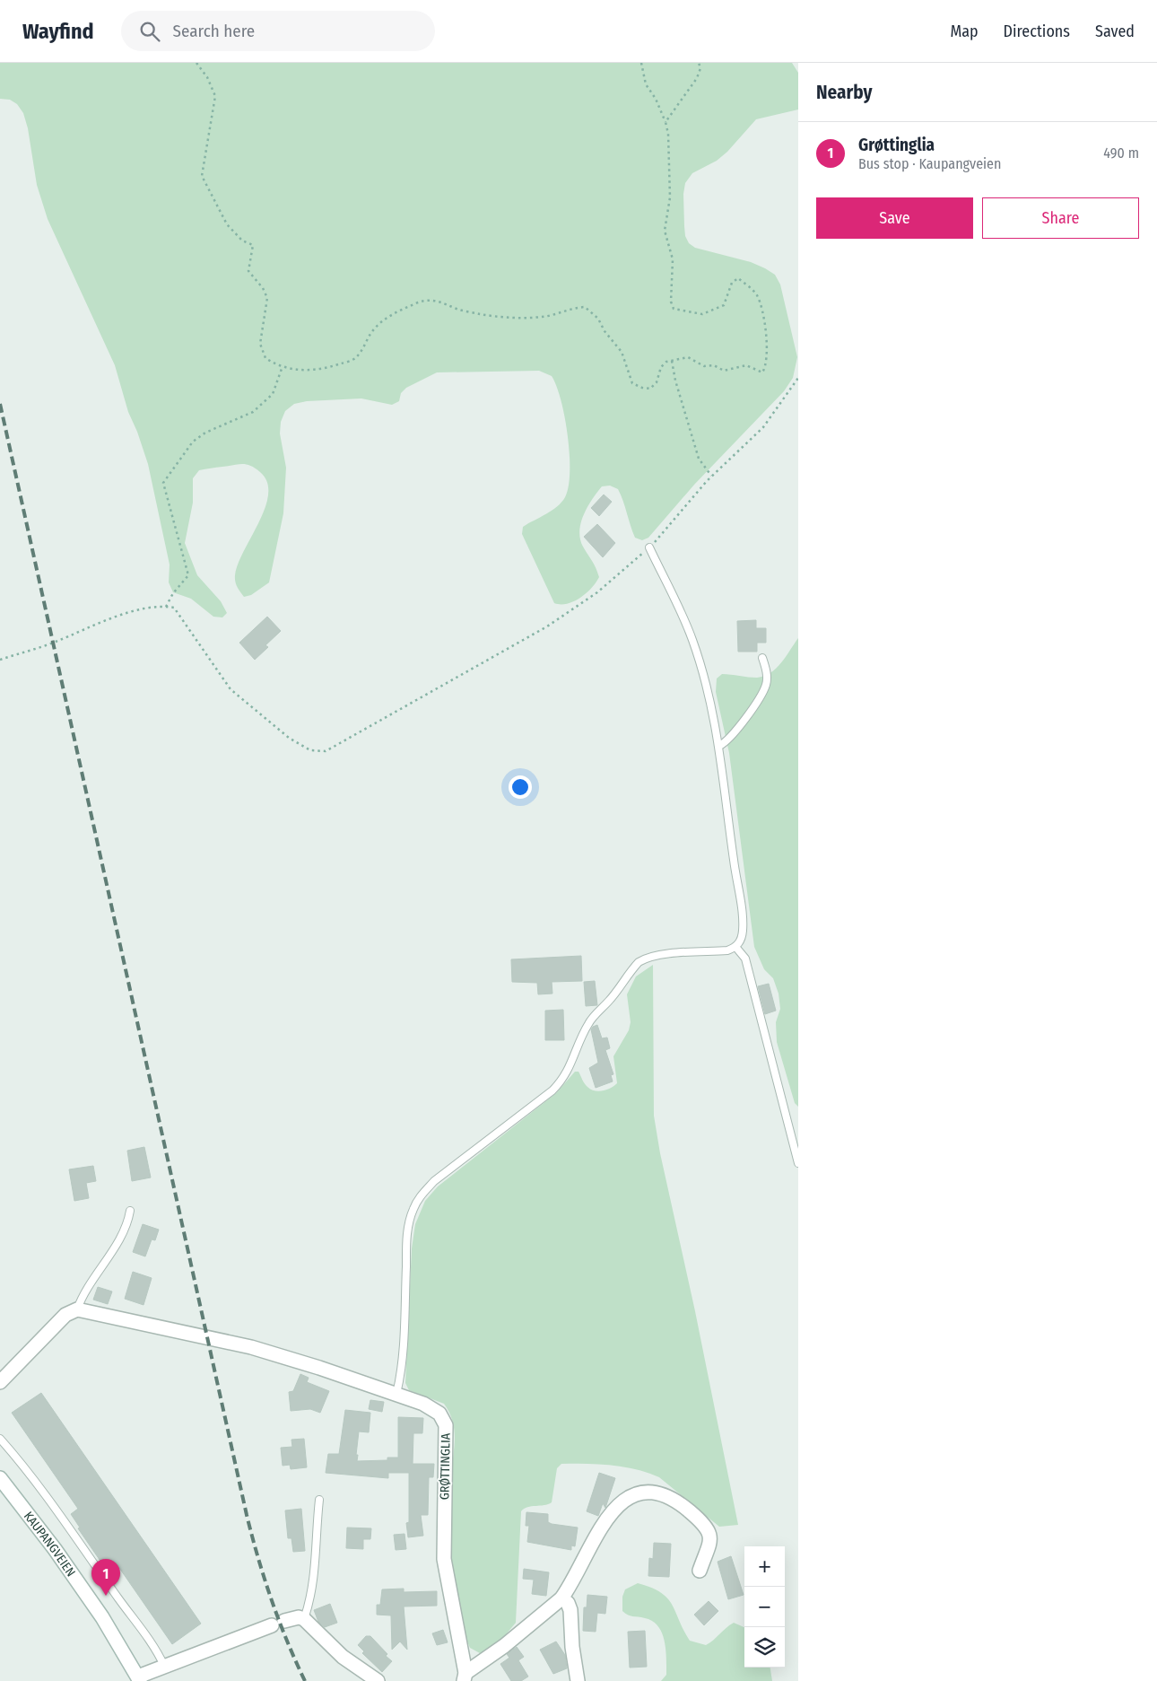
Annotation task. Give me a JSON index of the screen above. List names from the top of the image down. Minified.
{"streets":{"street":["GRØTTINGLIA","KAUPANGVEIEN"]},"page":{"header":"Wayfind","search":"Search here","nav":["Map","Directions","Saved"],"heading":"Nearby","list":[{"mark":"1","name":"Grøttinglia","note":"Bus stop · Kaupangveien","value":"490 m"}],"buttons":["Save","Share"],"map_buttons":["+","−"],"pins":"1"}}
